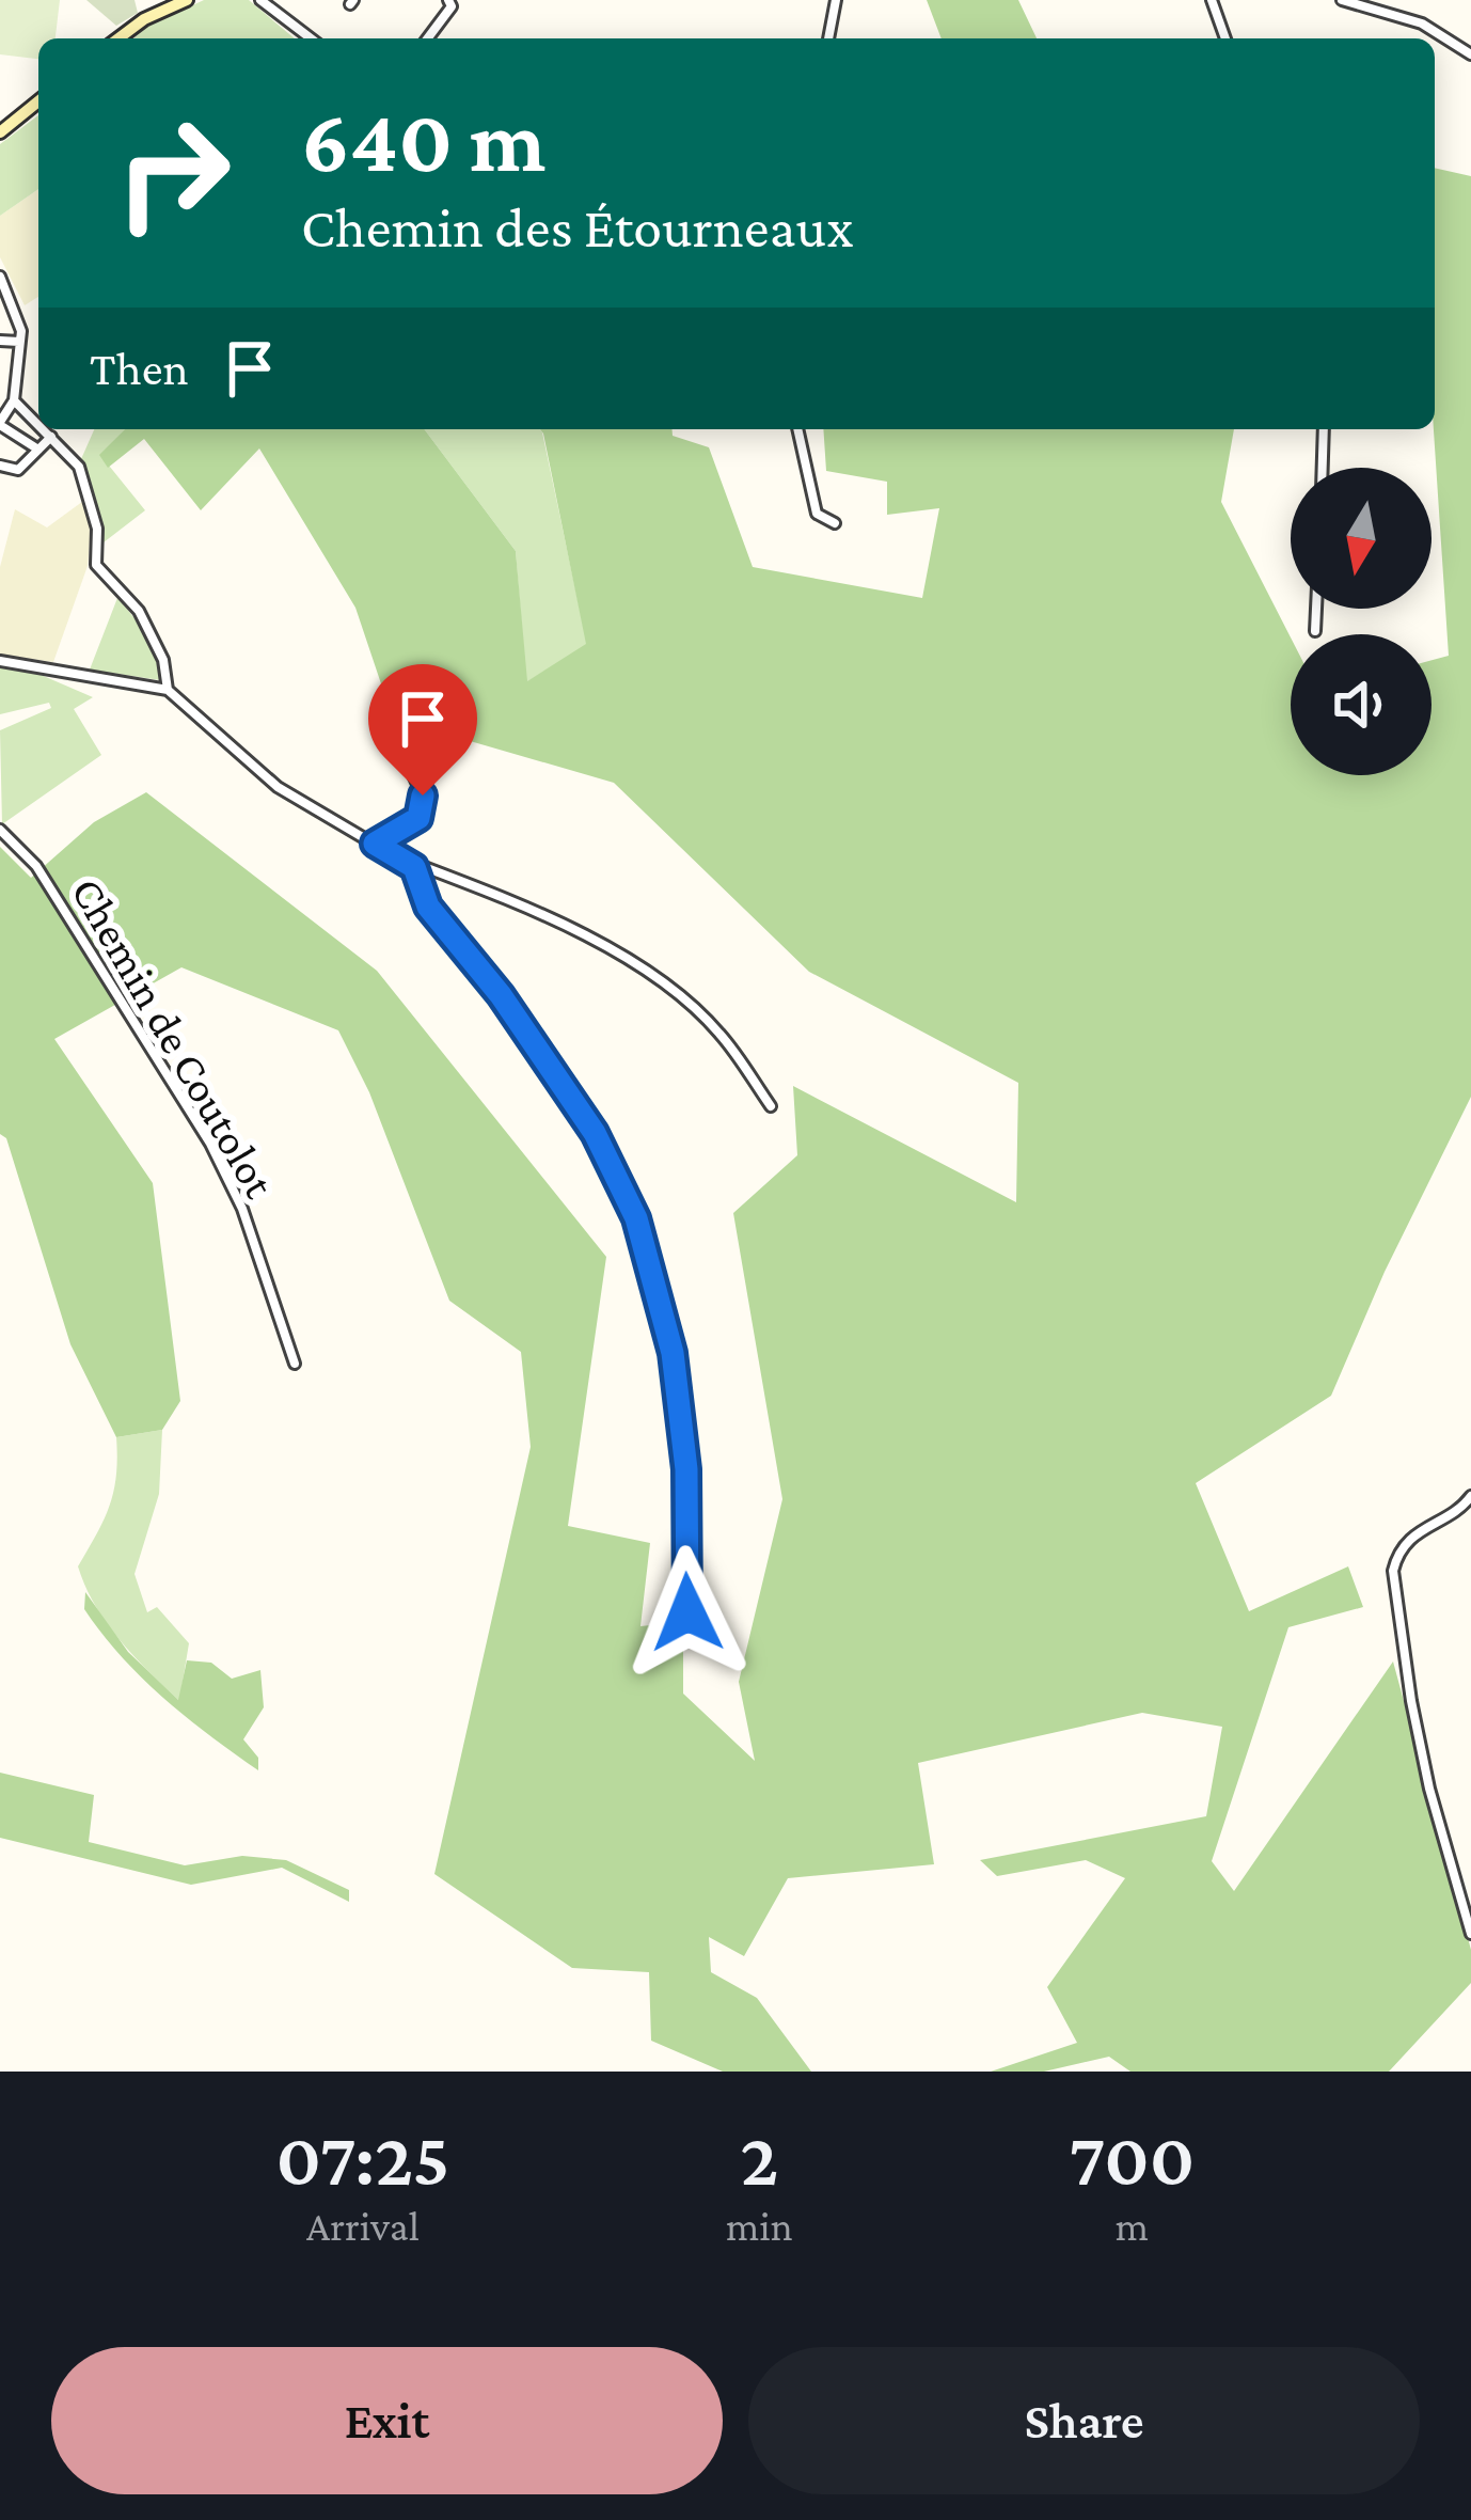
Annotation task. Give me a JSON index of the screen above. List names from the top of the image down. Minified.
{"streets":{"street":["Chemin de Coutolot"]},"north":"bottom","page":{"turn":["640 m","Chemin des Étourneaux"],"then":"Then","eta":["07:25","Arrival","2","min","700","m"],"buttons":["Exit","Share"]}}
